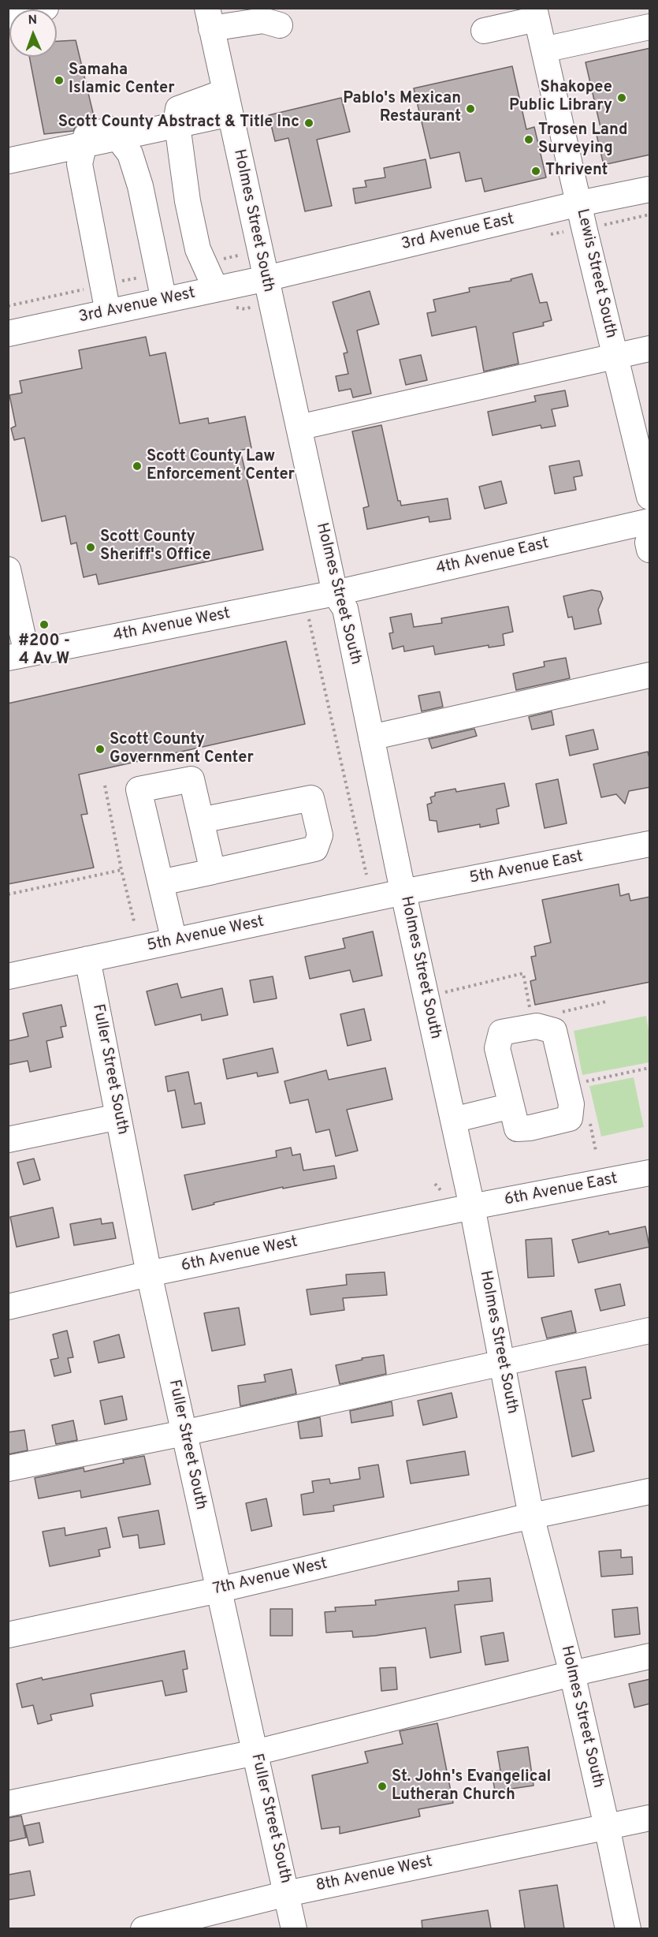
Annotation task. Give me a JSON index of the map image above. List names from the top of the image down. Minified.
{"streets":{"street":["Holmes Street South","3rd Avenue East","Lewis Street South","3rd Avenue West","4th Avenue East","4th Avenue West","5th Avenue East","5th Avenue West","Fuller Street South","6th Avenue East","6th Avenue West","7th Avenue West","8th Avenue West"]},"crossings":[["Holmes Street South","3rd Avenue East"],["Holmes Street South","3rd Avenue West"],["Holmes Street South","4th Avenue East"],["Holmes Street South","4th Avenue West"],["Holmes Street South","5th Avenue East"],["Holmes Street South","5th Avenue West"],["Holmes Street South","6th Avenue East"],["Holmes Street South","6th Avenue West"],["Holmes Street South","7th Avenue West"],["Holmes Street South","8th Avenue West"],["3rd Avenue East","Lewis Street South"],["3rd Avenue East","3rd Avenue West"],["4th Avenue East","4th Avenue West"],["5th Avenue East","5th Avenue West"],["5th Avenue West","Fuller Street South"],["Fuller Street South","6th Avenue West"],["Fuller Street South","7th Avenue West"],["Fuller Street South","8th Avenue West"],["6th Avenue East","6th Avenue West"]],"places":["Samaha Islamic Center","Shakopee Public Library","Pablo's Mexican Restaurant","Scott County Abstract & Title Inc","Trosen Land Surveying","Thrivent","Scott County Law Enforcement Center","Scott County Sheriff's Office","#200 - 4 Av W","Scott County Government Center","St. John's Evangelical Lutheran Church"],"north":"top"}
